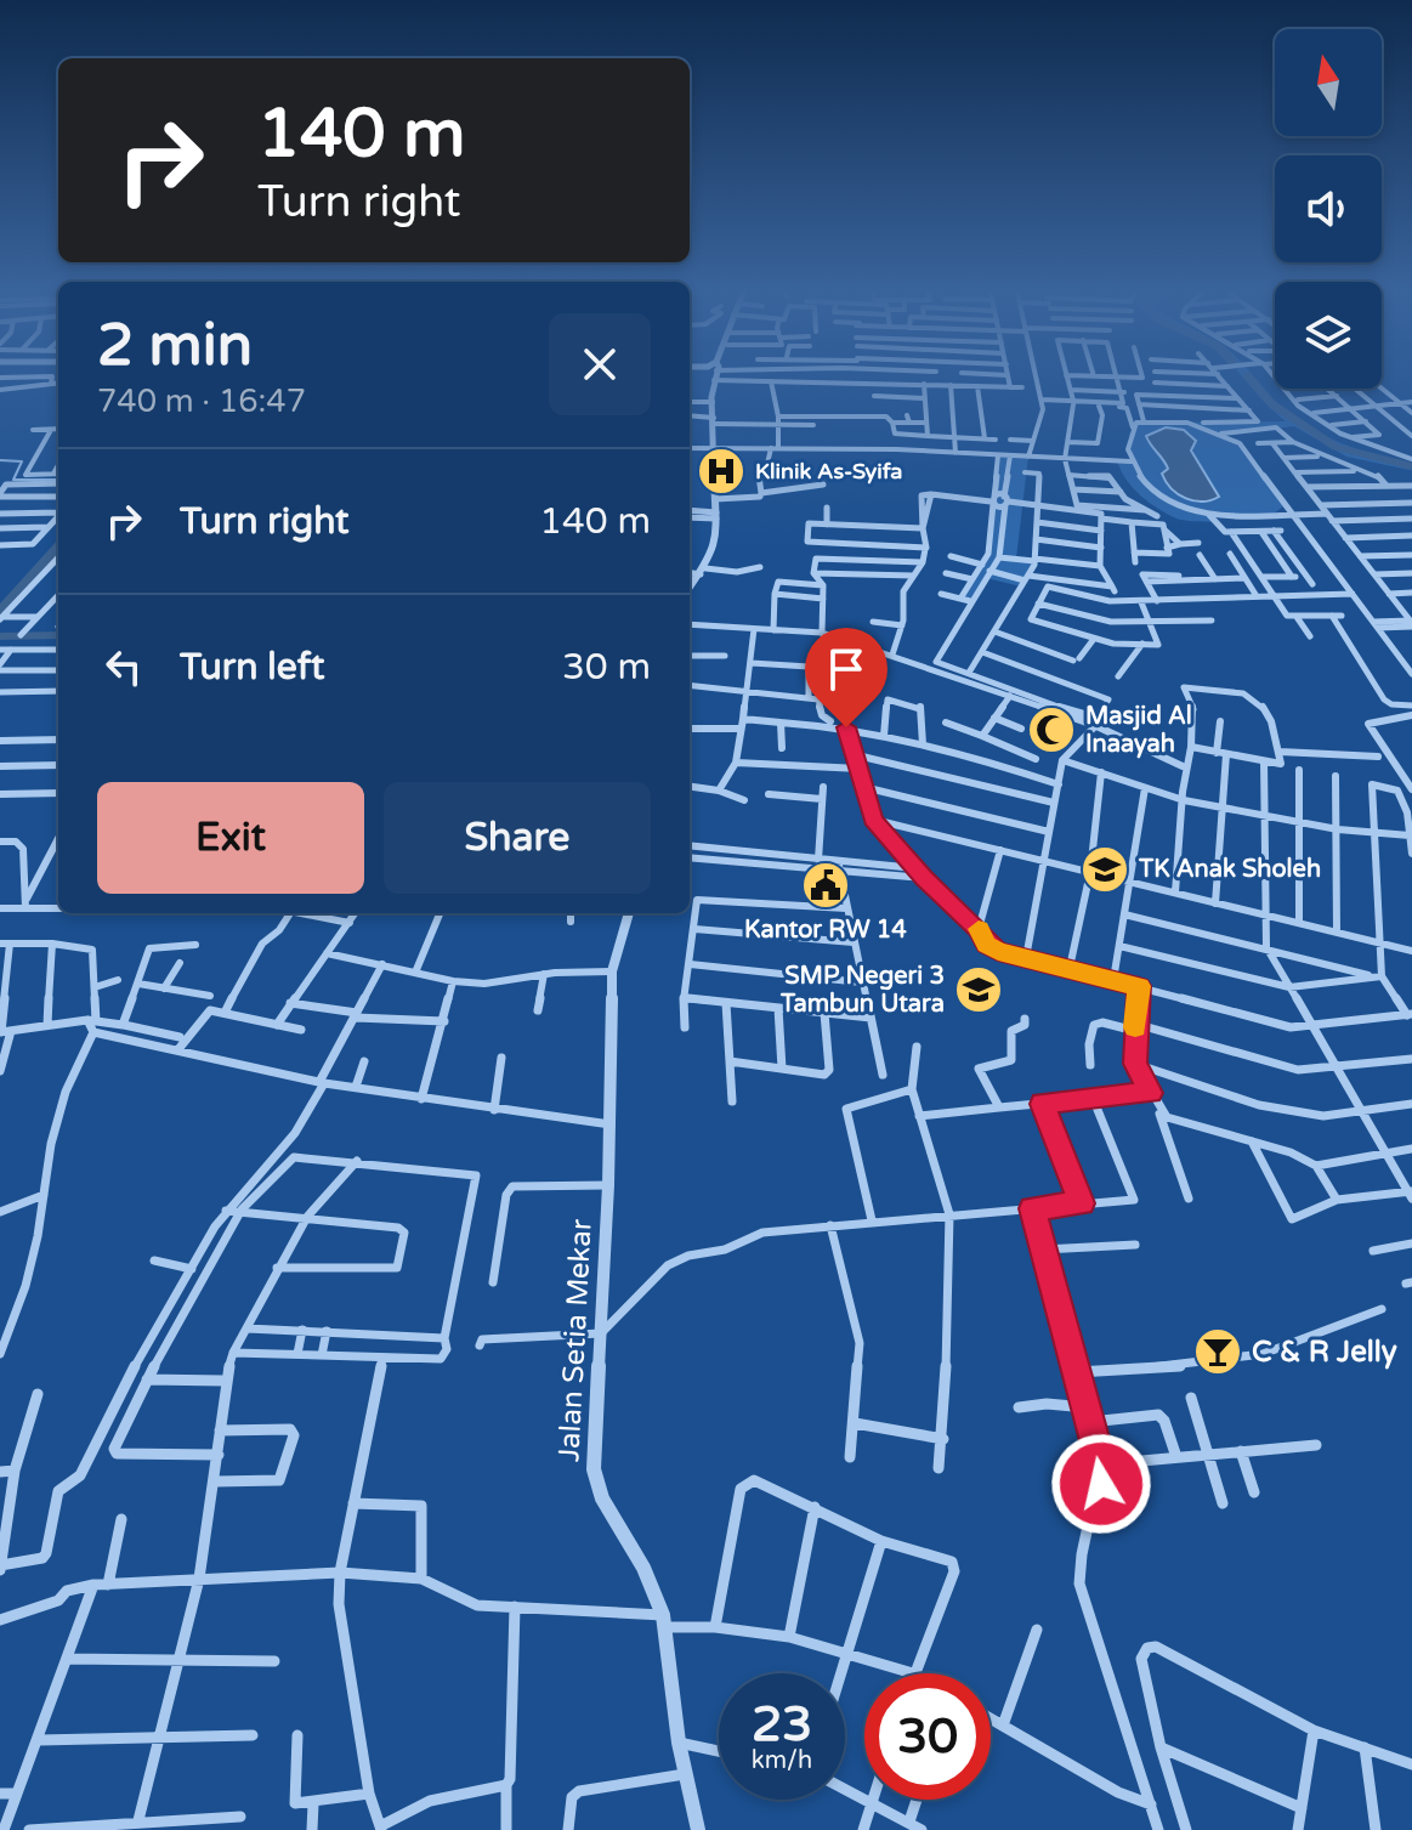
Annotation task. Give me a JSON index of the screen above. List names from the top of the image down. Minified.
{"streets":{"street":["Jalan Setia Mekar"]},"places":{"hospital":["Klinik As-Syifa"],"mosque":["Masjid Al Inaayah"],"school or university":["TK Anak Sholeh","SMP Negeri 3 Tambun Utara"],"public building":["Kantor RW 14"],"bar":["C & R Jelly"]},"north":"top","page":{"turn":["140 m","Turn right"],"heading":["2 min","740 m · 16:47"],"list":[{"name":"Turn right","value":"140 m"},{"name":"Turn left","value":"30 m"}],"buttons":["Exit","Share"],"speed":"23 km/h","limit":"30"}}
